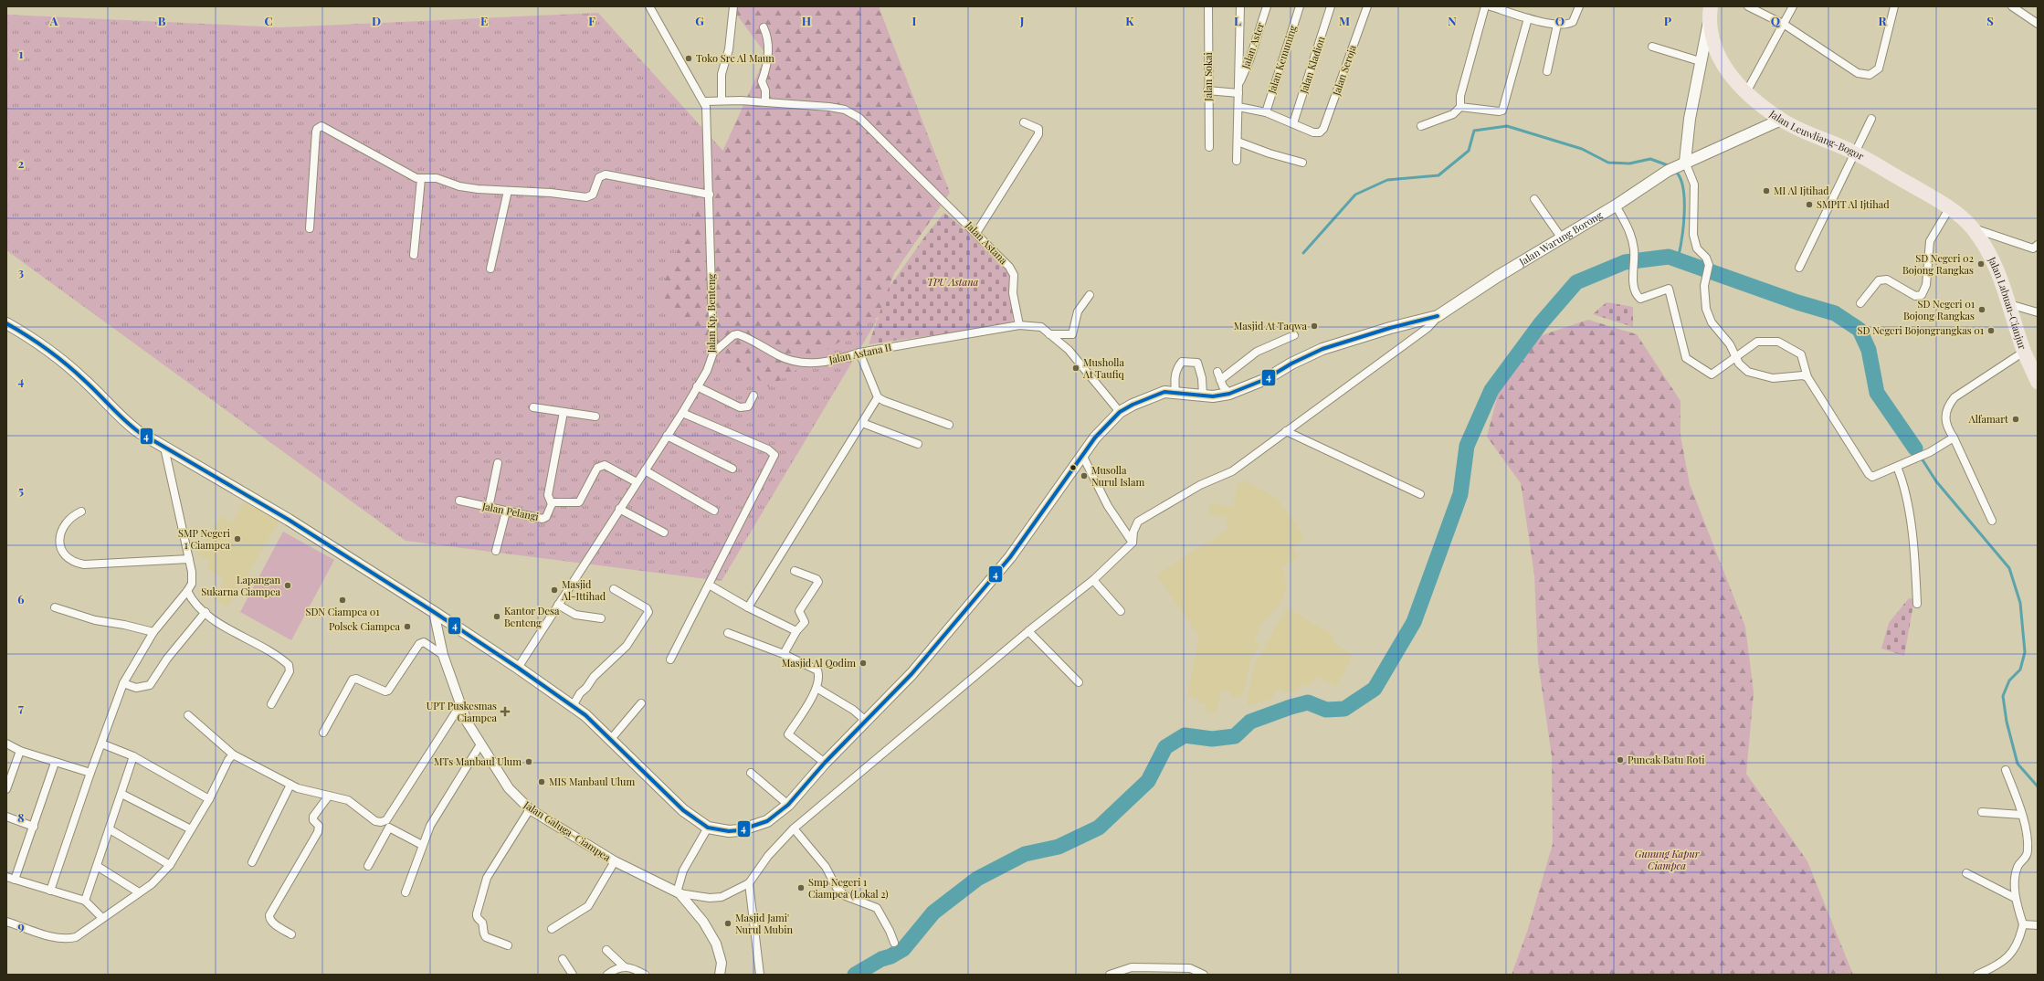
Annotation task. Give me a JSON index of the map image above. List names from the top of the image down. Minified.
{"streets":{"highway":["Jalan Leuwliang-Bogor","Jalan Labuan-Cianjur"],"main road":["Jalan Warung Borong"],"street":["Jalan Aster","Jalan Kemuning","Jalan Kladion","Jalan Seroja","Jalan Sokai","Jalan Astana","Jalan Kp. Benteng","Jalan Astana II","Jalan Pelangi","Jalan Galuga–Ciampea"]},"crossings":[["Jalan Kladion","Jalan Seroja"],["Jalan Leuwliang-Bogor","Jalan Warung Borong"],["Jalan Leuwliang-Bogor","Jalan Labuan-Cianjur"],["Jalan Astana","Jalan Kp. Benteng"],["Jalan Astana","Jalan Astana II"],["Jalan Kp. Benteng","Jalan Astana II"],["Jalan Kp. Benteng","Jalan Pelangi"]],"parks":["TPU Astana","Gunung Kapur Ciampea"],"places":{"other":["Toko Src Al Maun","MI Al Ijtihad","SMPIT Al Ijtihad","SD Negeri 02 Bojong Rangkas","SD Negeri 01 Bojong Rangkas","Masjid At Taqwa","SD Negeri Bojongrangkas 01","Musholla At Taufiq","Alfamart","Musolla Nurul Islam","SMP Negeri 1 Ciampea","Lapangan Sukarna Ciampea","Masjid Al-Ittihad","SDN Ciampea 01","Kantor Desa Benteng","Polsek Ciampea","Masjid Al Qodim","Puncak Batu Roti","MTs Manbaul Ulum","MIS Manbaul Ulum","Smp Negeri 1 Ciampea (Lokal 2)","Masjid Jami' Nurul Mubin"],"health":["UPT Puskesmas Ciampea"]},"lines":["transit line 4"],"grid":{"columns":["A","B","C","D","E","F","G","H","I","J","K","L","M","N","O","P","Q","R","S"],"rows":["1","2","3","4","5","6","7","8","9"]}}
